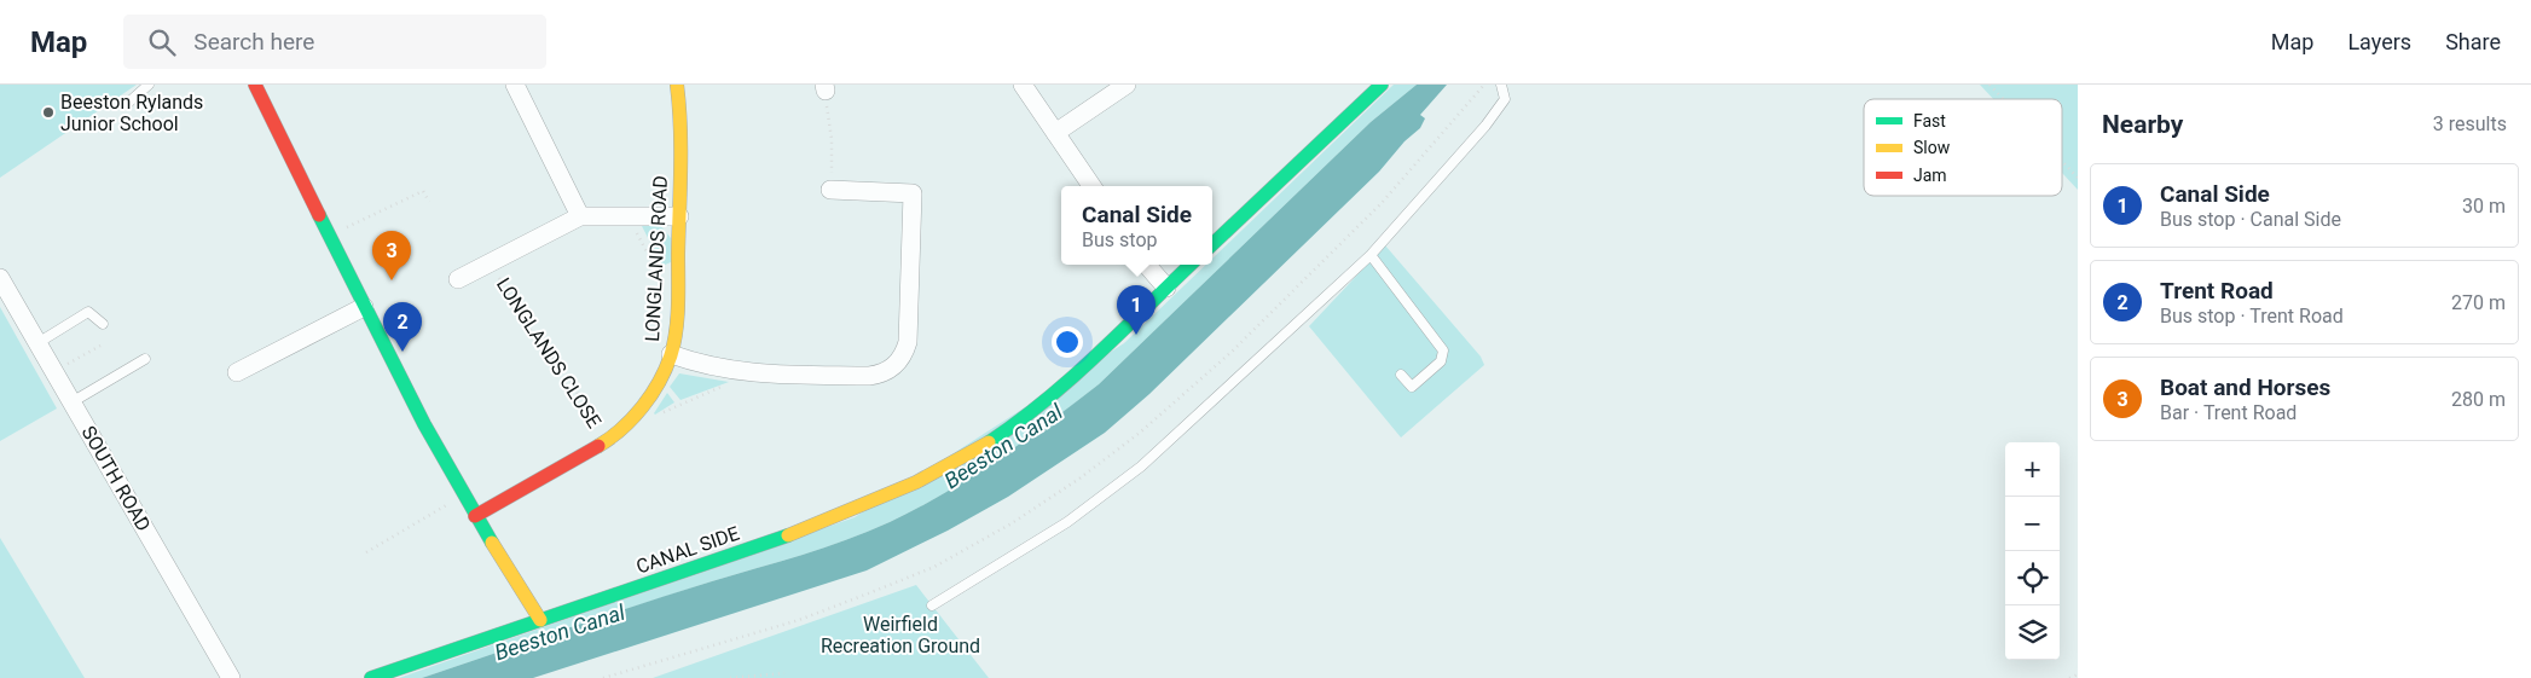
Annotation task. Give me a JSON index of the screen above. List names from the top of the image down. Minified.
{"streets":{"street":["LONGLANDS ROAD","SOUTH ROAD","CANAL SIDE"],"path":["LONGLANDS CLOSE"]},"crossings":[["LONGLANDS ROAD","LONGLANDS CLOSE"]],"water":["Beeston Canal"],"parks":["Weirfield Recreation Ground"],"places":["Beeston Rylands Junior School"],"legend":["Fast","Slow","Jam"],"page":{"header":"Map","search":"Search here","nav":["Map","Layers","Share"],"heading":["Nearby","3 results"],"list":[{"mark":"1","name":"Canal Side","note":"Bus stop · Canal Side","value":"30 m"},{"mark":"2","name":"Trent Road","note":"Bus stop · Trent Road","value":"270 m"},{"mark":"3","name":"Boat and Horses","note":"Bar · Trent Road","value":"280 m"}],"popup":["Canal Side","Bus stop"],"pins":["3","1","2"],"map_buttons":["+","−"]}}
